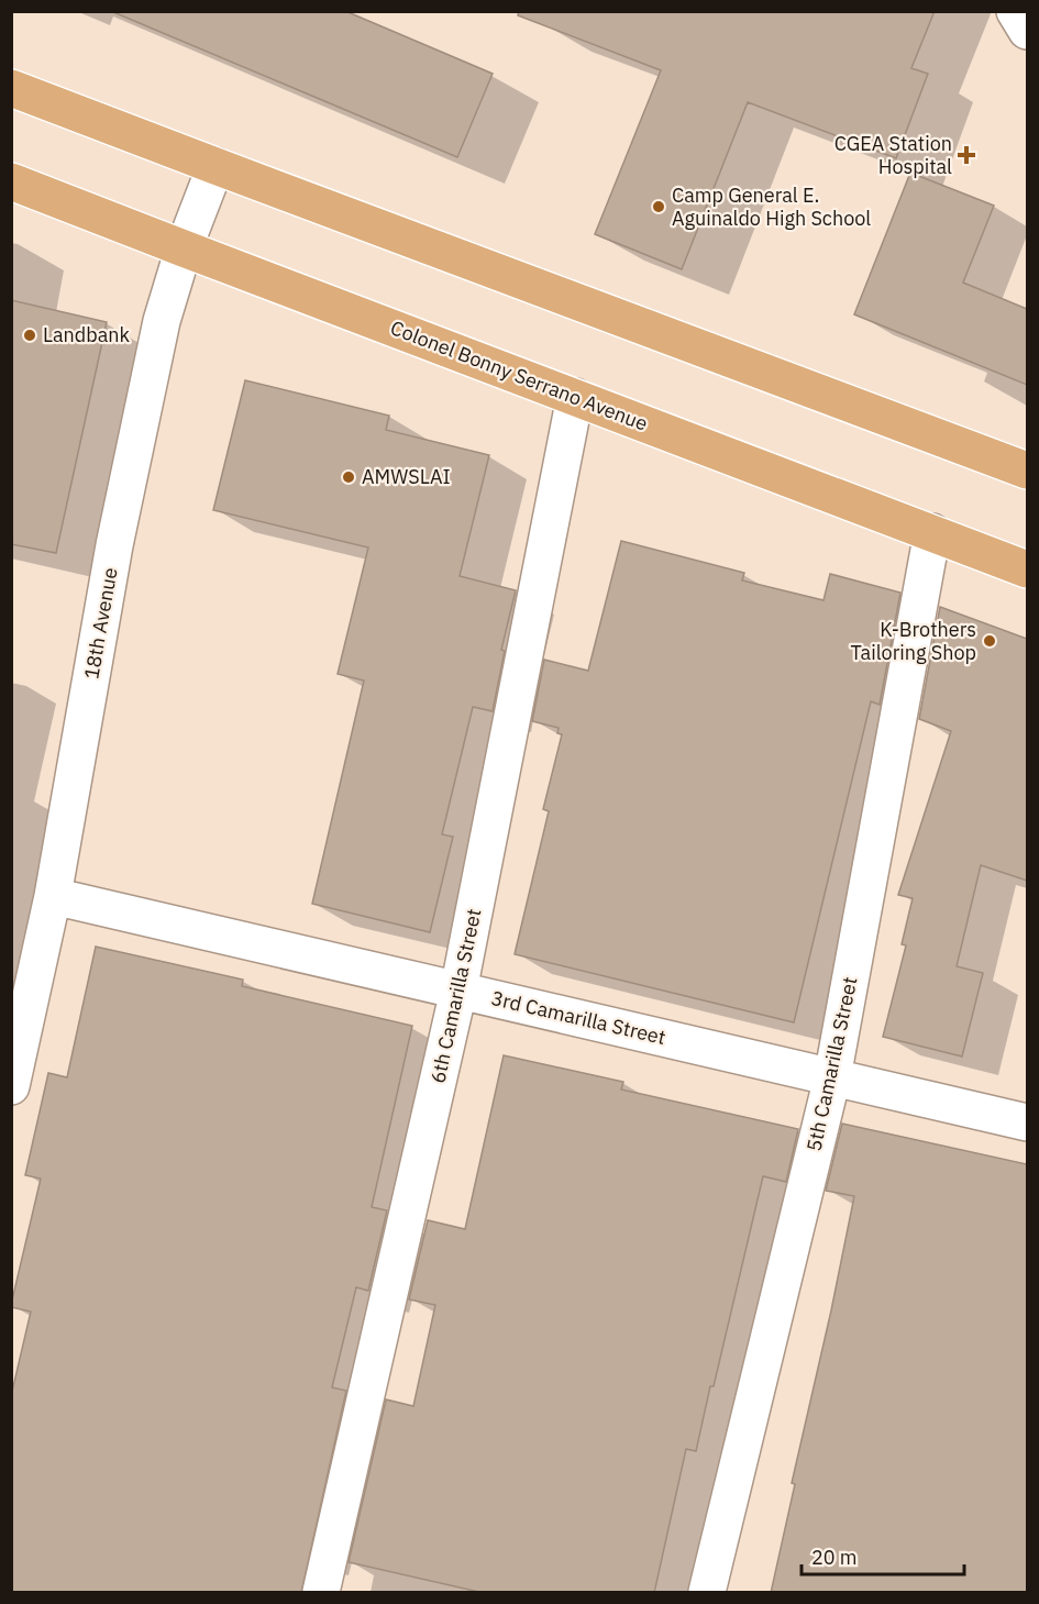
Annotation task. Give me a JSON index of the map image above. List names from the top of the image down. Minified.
{"streets":{"main road":["Colonel Bonny Serrano Avenue"],"street":["18th Avenue","6th Camarilla Street","3rd Camarilla Street","5th Camarilla Street"]},"crossings":[["Colonel Bonny Serrano Avenue","18th Avenue"],["Colonel Bonny Serrano Avenue","6th Camarilla Street"],["Colonel Bonny Serrano Avenue","5th Camarilla Street"],["18th Avenue","3rd Camarilla Street"],["6th Camarilla Street","3rd Camarilla Street"],["3rd Camarilla Street","5th Camarilla Street"]],"places":{"health":["CGEA Station Hospital"],"other":["Camp General E. Aguinaldo High School","Landbank","AMWSLAI","K-Brothers Tailoring Shop"]},"scale_bar":"20 m"}
